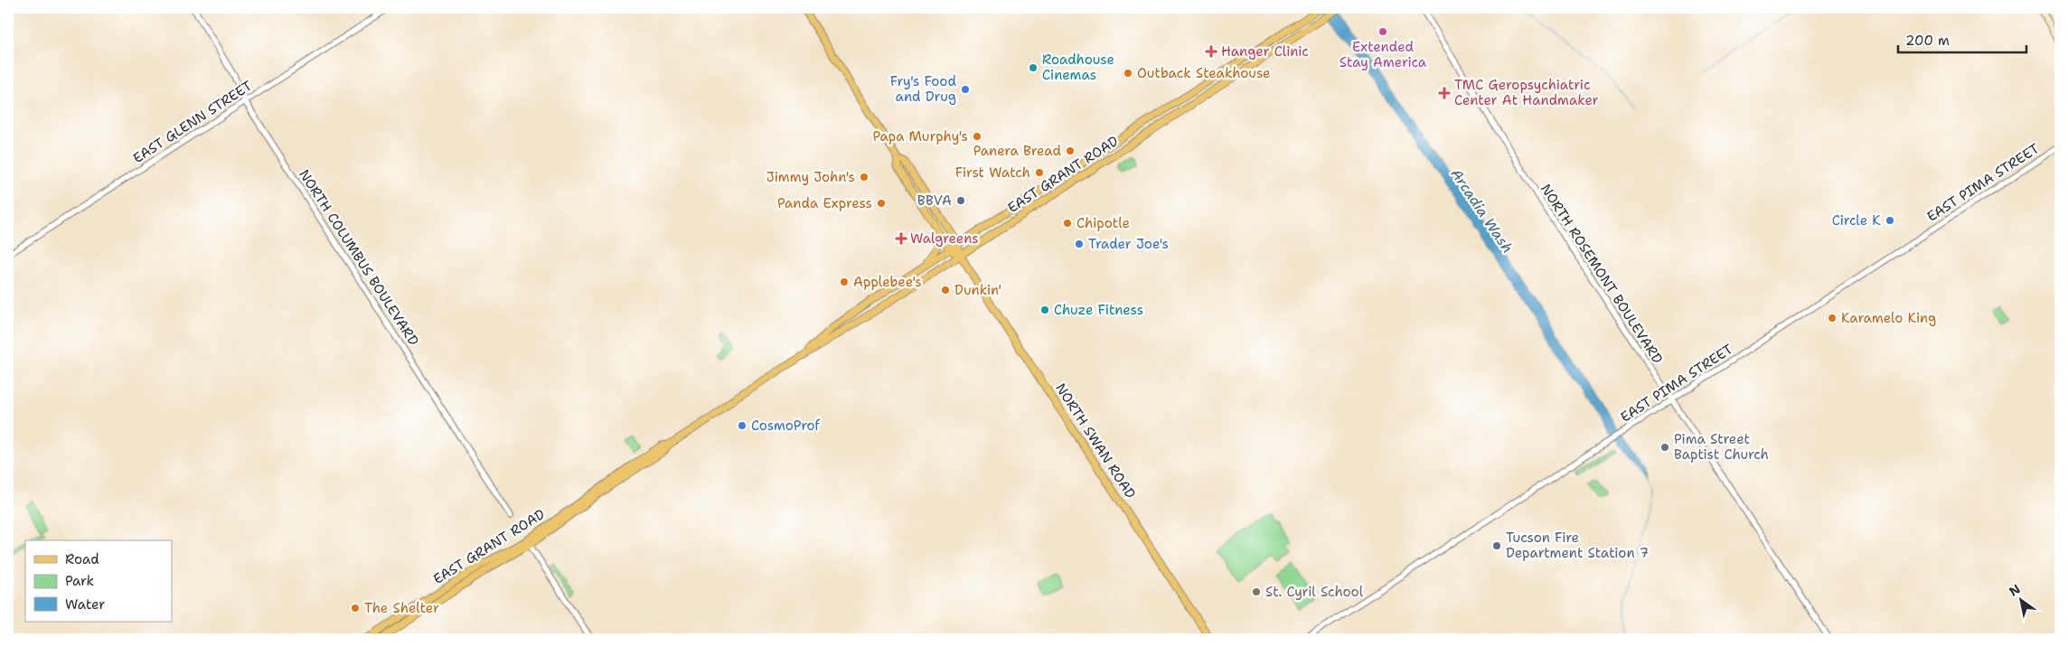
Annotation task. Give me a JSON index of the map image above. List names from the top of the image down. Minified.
{"streets":{"main road":["EAST GRANT ROAD","NORTH SWAN ROAD"],"street":["EAST GLENN STREET","EAST PIMA STREET","NORTH COLUMBUS BOULEVARD","NORTH ROSEMONT BOULEVARD"]},"crossings":[["EAST GLENN STREET","NORTH COLUMBUS BOULEVARD"],["EAST GRANT ROAD","NORTH SWAN ROAD"],["EAST PIMA STREET","NORTH ROSEMONT BOULEVARD"]],"water":["Arcadia Wash"],"places":{"other":["Extended Stay America","Roadhouse Cinemas","Outback Steakhouse","Fry's Food and Drug","Papa Murphy's","Panera Bread","First Watch","Jimmy John's","BBVA","Panda Express","Circle K","Chipotle","Trader Joe's","Applebee's","Dunkin'","Chuze Fitness","Karamelo King","CosmoProf","Pima Street Baptist Church","Tucson Fire Department Station 7","St. Cyril School","The Shelter"],"health":["Hanger Clinic","TMC Geropsychiatric Center At Handmaker","Walgreens"]},"legend":["Road","Park","Water"],"scale_bar":"200 m","north":"top left"}
